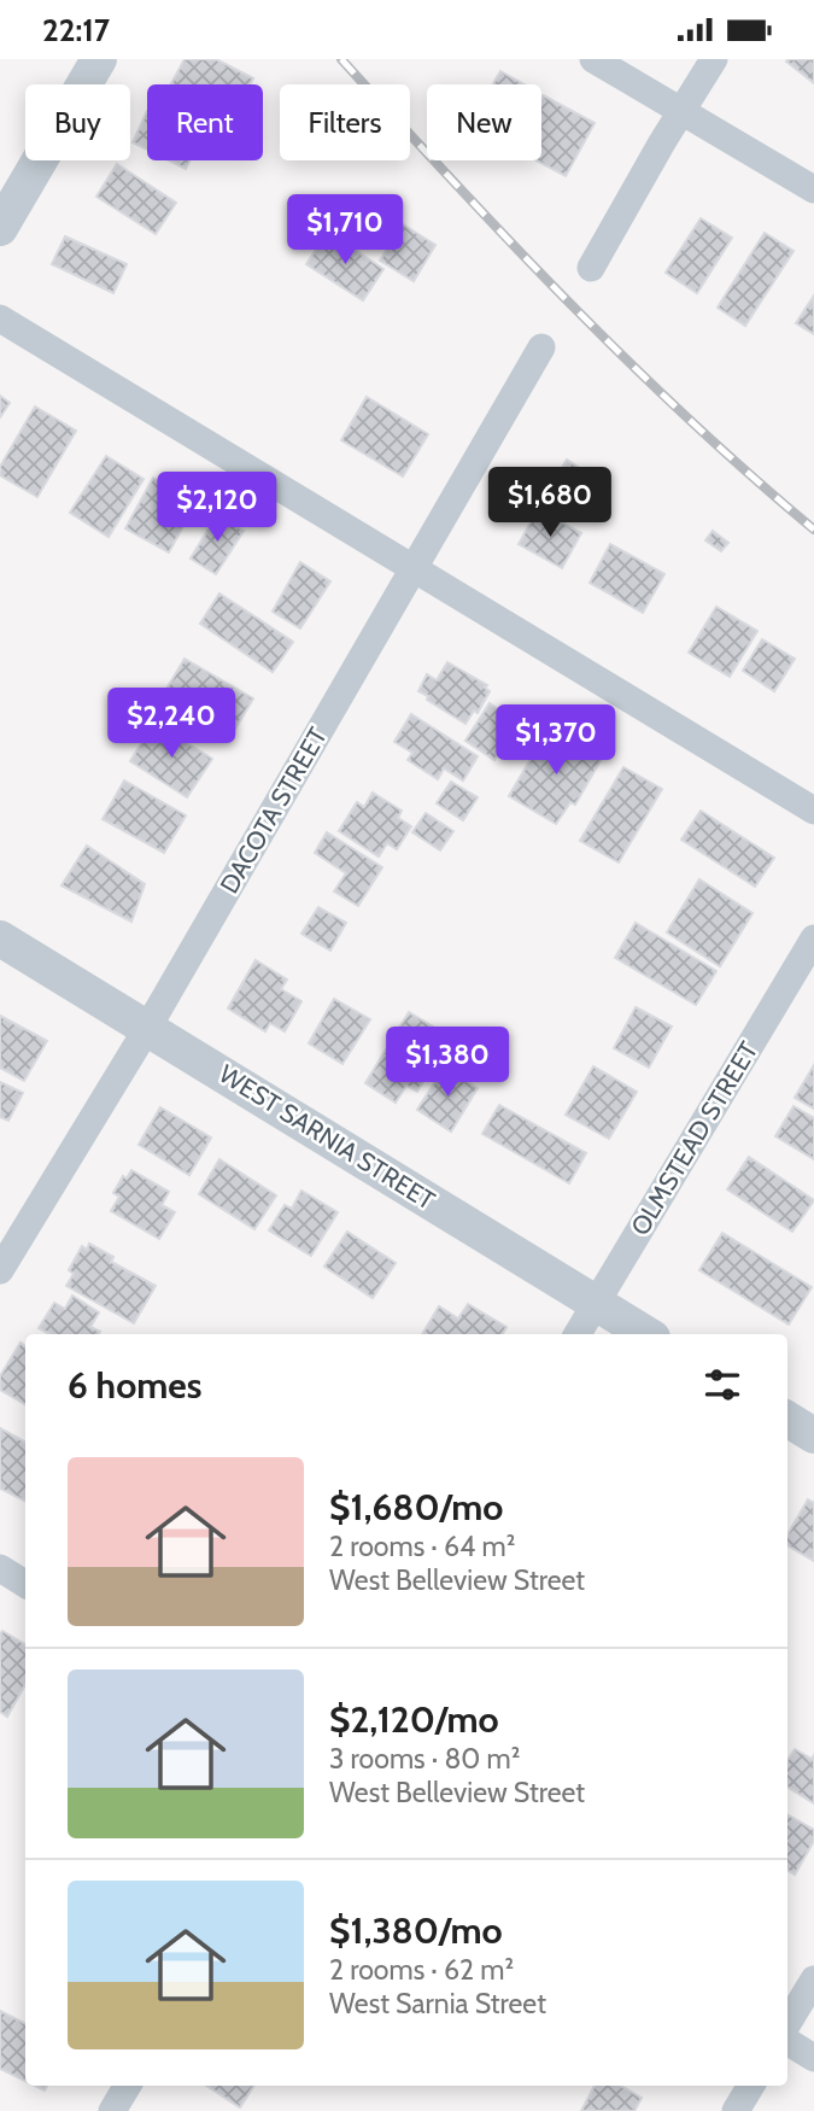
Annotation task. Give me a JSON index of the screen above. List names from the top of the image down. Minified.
{"streets":{"street":["DACOTA STREET","WEST SARNIA STREET","OLMSTEAD STREET"]},"crossings":[["DACOTA STREET","WEST SARNIA STREET"],["WEST SARNIA STREET","OLMSTEAD STREET"]],"page":{"status":"22:17","chip":["Buy","Rent","Filters","New"],"price":["$1,710","$1,680","$2,120","$2,240","$1,370","$1,380"],"heading":"6 homes","list":[{"name":"$1,680/mo","note":"2 rooms · 64 m² · West Belleview Street"},{"name":"$2,120/mo","note":"3 rooms · 80 m² · West Belleview Street"},{"name":"$1,380/mo","note":"2 rooms · 62 m² · West Sarnia Street"}]}}
